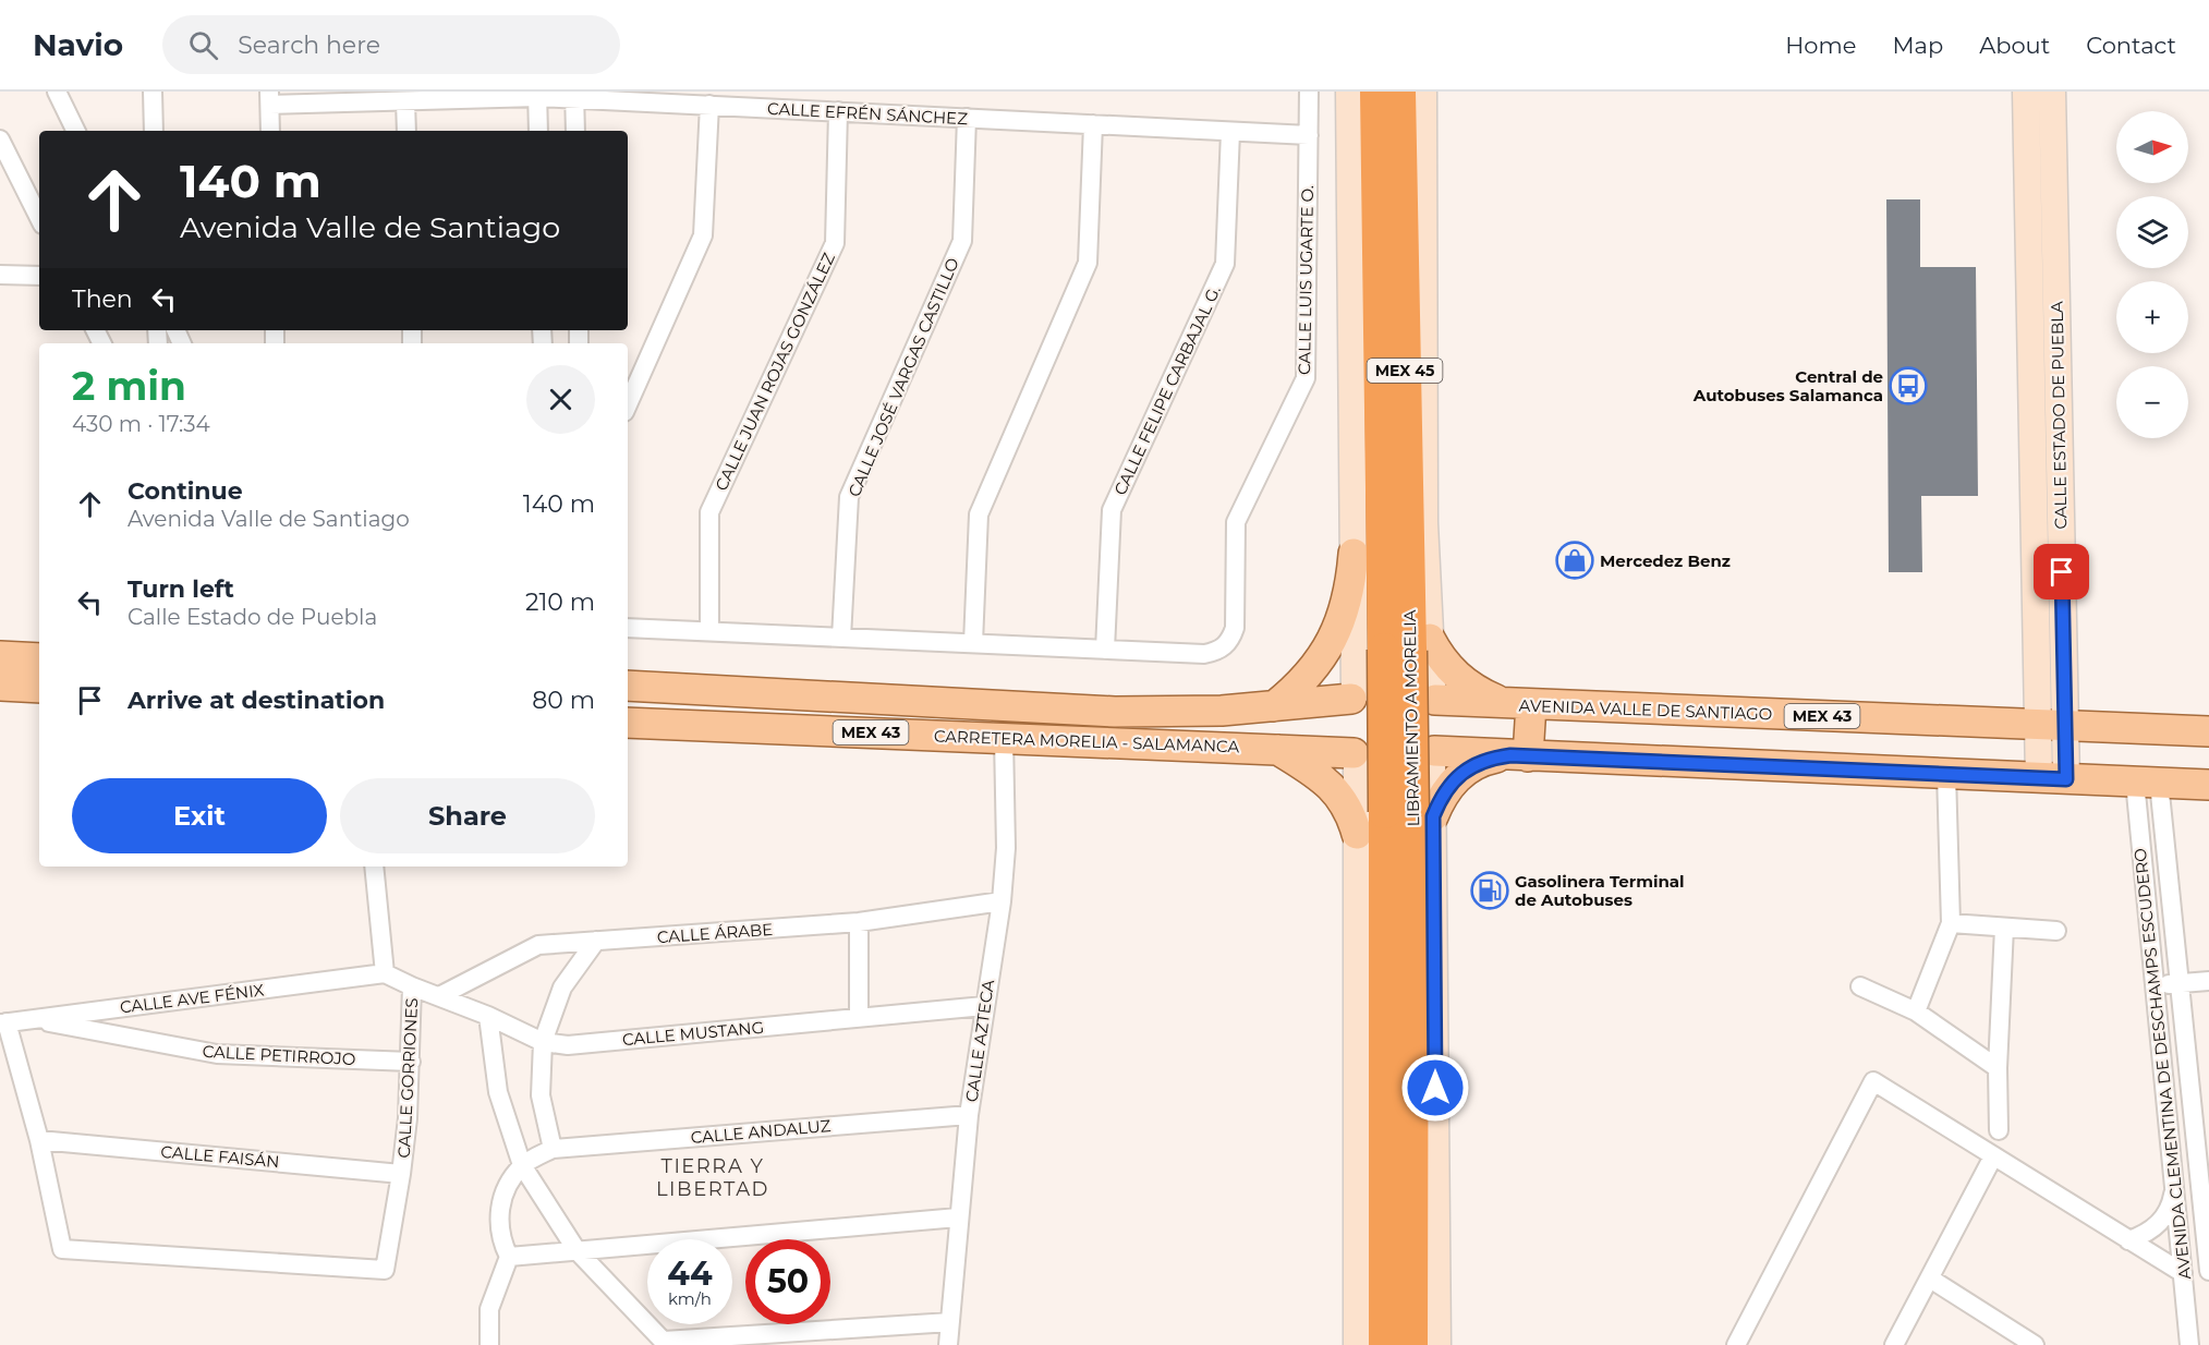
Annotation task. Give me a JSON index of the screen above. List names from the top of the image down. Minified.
{"streets":{"highway":["MEX 45","LIBRAMIENTO A MORELIA"],"main road":["CALLE ESTADO DE PUEBLA","AVENIDA VALLE DE SANTIAGO","MEX 43","CARRETERA MORELIA - SALAMANCA"],"street":["CALLE EFRÉN SÁNCHEZ","CALLE LUIS UGARTE O.","CALLE JUAN ROJAS GONZÁLEZ","CALLE JOSÉ VARGAS CASTILLO","CALLE FELIPE CARBAJAL G.","CALLE ÁRABE","CALLE AVE FÉNIX","CALLE MUSTANG","CALLE AZTECA","CALLE PETIRROJO","AVENIDA CLEMENTINA DE DESCHAMPS ESCUDERO","CALLE GORRIONES","CALLE ANDALUZ","CALLE FAISÁN"]},"crossings":[["CALLE EFRÉN SÁNCHEZ","CALLE LUIS UGARTE O."],["CALLE EFRÉN SÁNCHEZ","CALLE JUAN ROJAS GONZÁLEZ"],["CALLE EFRÉN SÁNCHEZ","CALLE JOSÉ VARGAS CASTILLO"],["CALLE EFRÉN SÁNCHEZ","CALLE FELIPE CARBAJAL G."],["CALLE LUIS UGARTE O.","CALLE FELIPE CARBAJAL G."],["CALLE ESTADO DE PUEBLA","AVENIDA VALLE DE SANTIAGO"],["AVENIDA VALLE DE SANTIAGO","MEX 43"],["AVENIDA VALLE DE SANTIAGO","CARRETERA MORELIA - SALAMANCA"],["MEX 43","CARRETERA MORELIA - SALAMANCA"],["CARRETERA MORELIA - SALAMANCA","CALLE AZTECA"],["CALLE ÁRABE","CALLE MUSTANG"],["CALLE ÁRABE","CALLE AZTECA"],["CALLE AVE FÉNIX","CALLE PETIRROJO"],["CALLE AVE FÉNIX","CALLE GORRIONES"],["CALLE MUSTANG","CALLE AZTECA"],["CALLE MUSTANG","CALLE GORRIONES"],["CALLE AZTECA","CALLE ANDALUZ"],["CALLE PETIRROJO","CALLE GORRIONES"],["CALLE GORRIONES","CALLE FAISÁN"]],"districts":["TIERRA Y LIBERTAD"],"places":{"bus stop":["Central de Autobuses Salamanca"],"shop":["Mercedez Benz"],"fuel station":["Gasolinera Terminal de Autobuses"]},"north":"right","page":{"header":"Navio","search":"Search here","nav":["Home","Map","About","Contact"],"map_buttons":["+","−"],"turn":["140 m","Avenida Valle de Santiago"],"then":"Then","heading":["2 min","430 m · 17:34"],"list":[{"name":"Continue","note":"Avenida Valle de Santiago","value":"140 m"},{"name":"Turn left","note":"Calle Estado de Puebla","value":"210 m"},{"name":"Arrive at destination","value":"80 m"}],"buttons":["Exit","Share"],"speed":"44 km/h","limit":"50"}}
